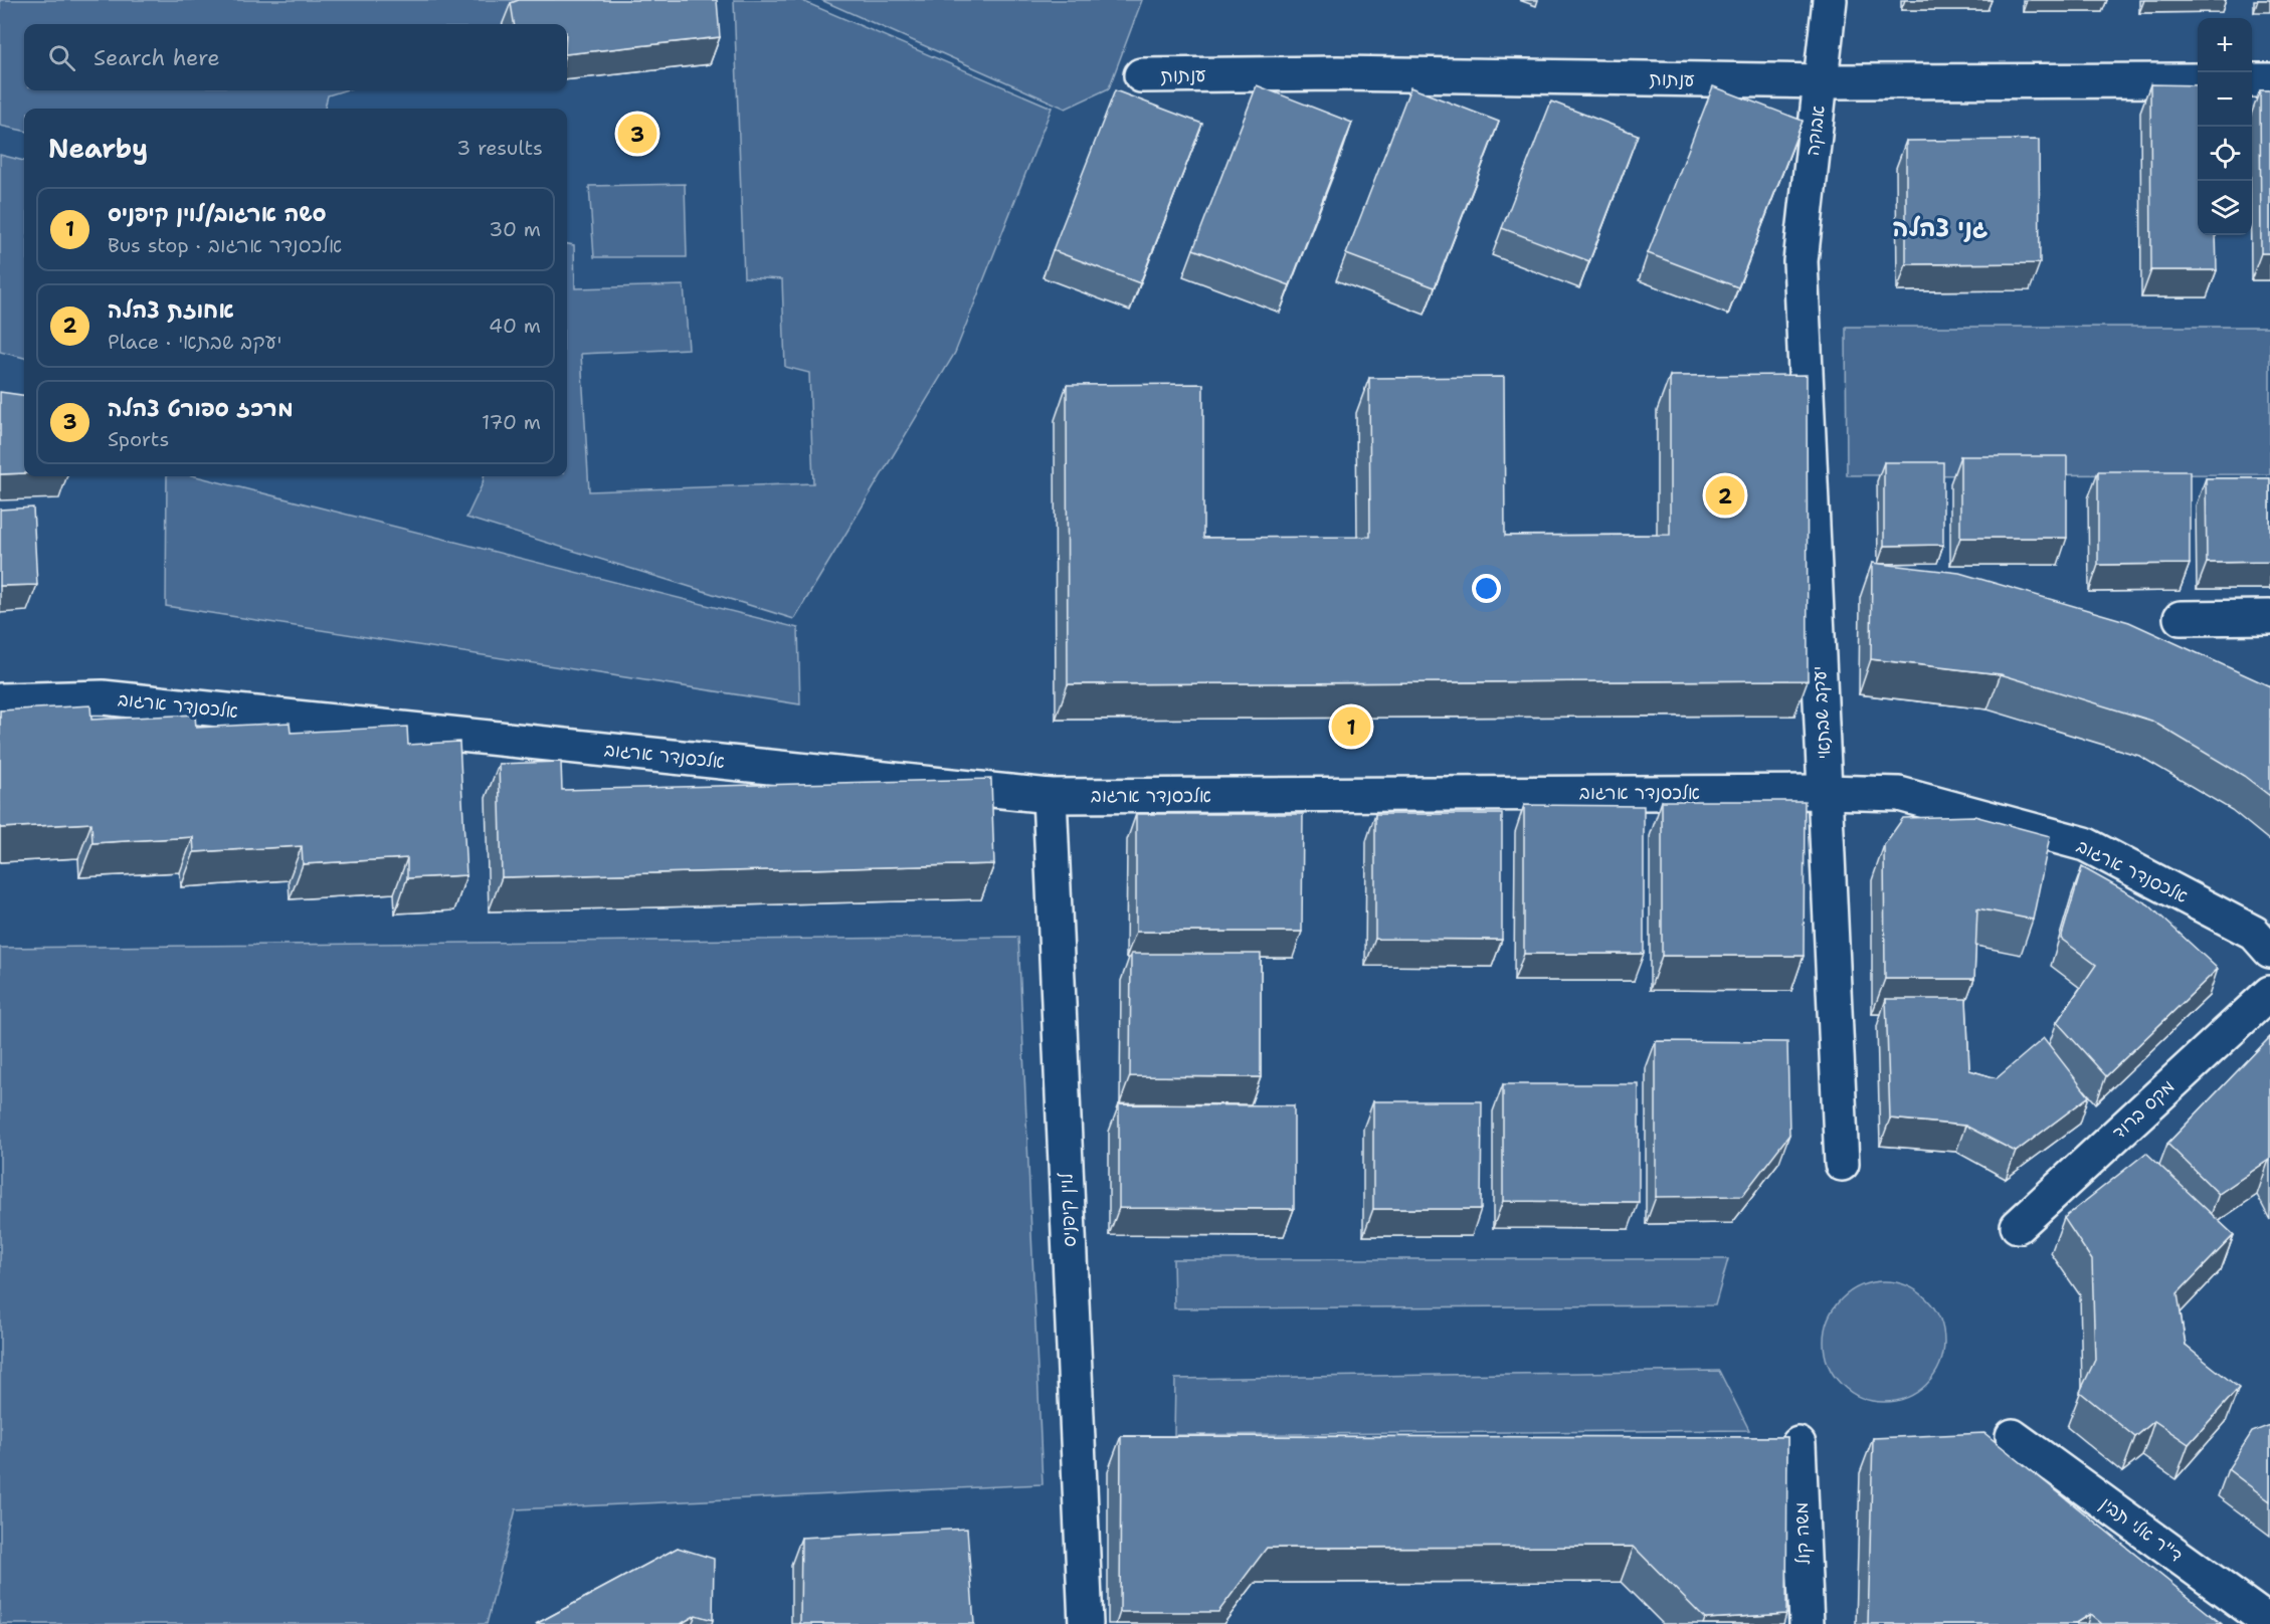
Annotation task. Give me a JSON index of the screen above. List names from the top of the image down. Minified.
{"streets":{"street":["ענתות","אבוקה","אלכסנדר ארגוב","יעקב שבתאי","מקס ברוד","לוין קיפניס","ד\"ר אלי תבין","משה קול"]},"crossings":[["ענתות","אבוקה"],["אבוקה","יעקב שבתאי"],["אלכסנדר ארגוב","יעקב שבתאי"],["אלכסנדר ארגוב","לוין קיפניס"]],"districts":["גני צהלה"],"page":{"map_buttons":["+","−"],"search":"Search here","heading":["Nearby","3 results"],"pins":["3","2","1"],"list":[{"mark":"1","name":"סשה ארגוב/לוין קיפניס","note":"Bus stop · אלכסנדר ארגוב","value":"30 m"},{"mark":"2","name":"אחוזת צהלה","note":"Place · יעקב שבתאי","value":"40 m"},{"mark":"3","name":"מרכז ספורט צהלה","note":"Sports","value":"170 m"}]}}
